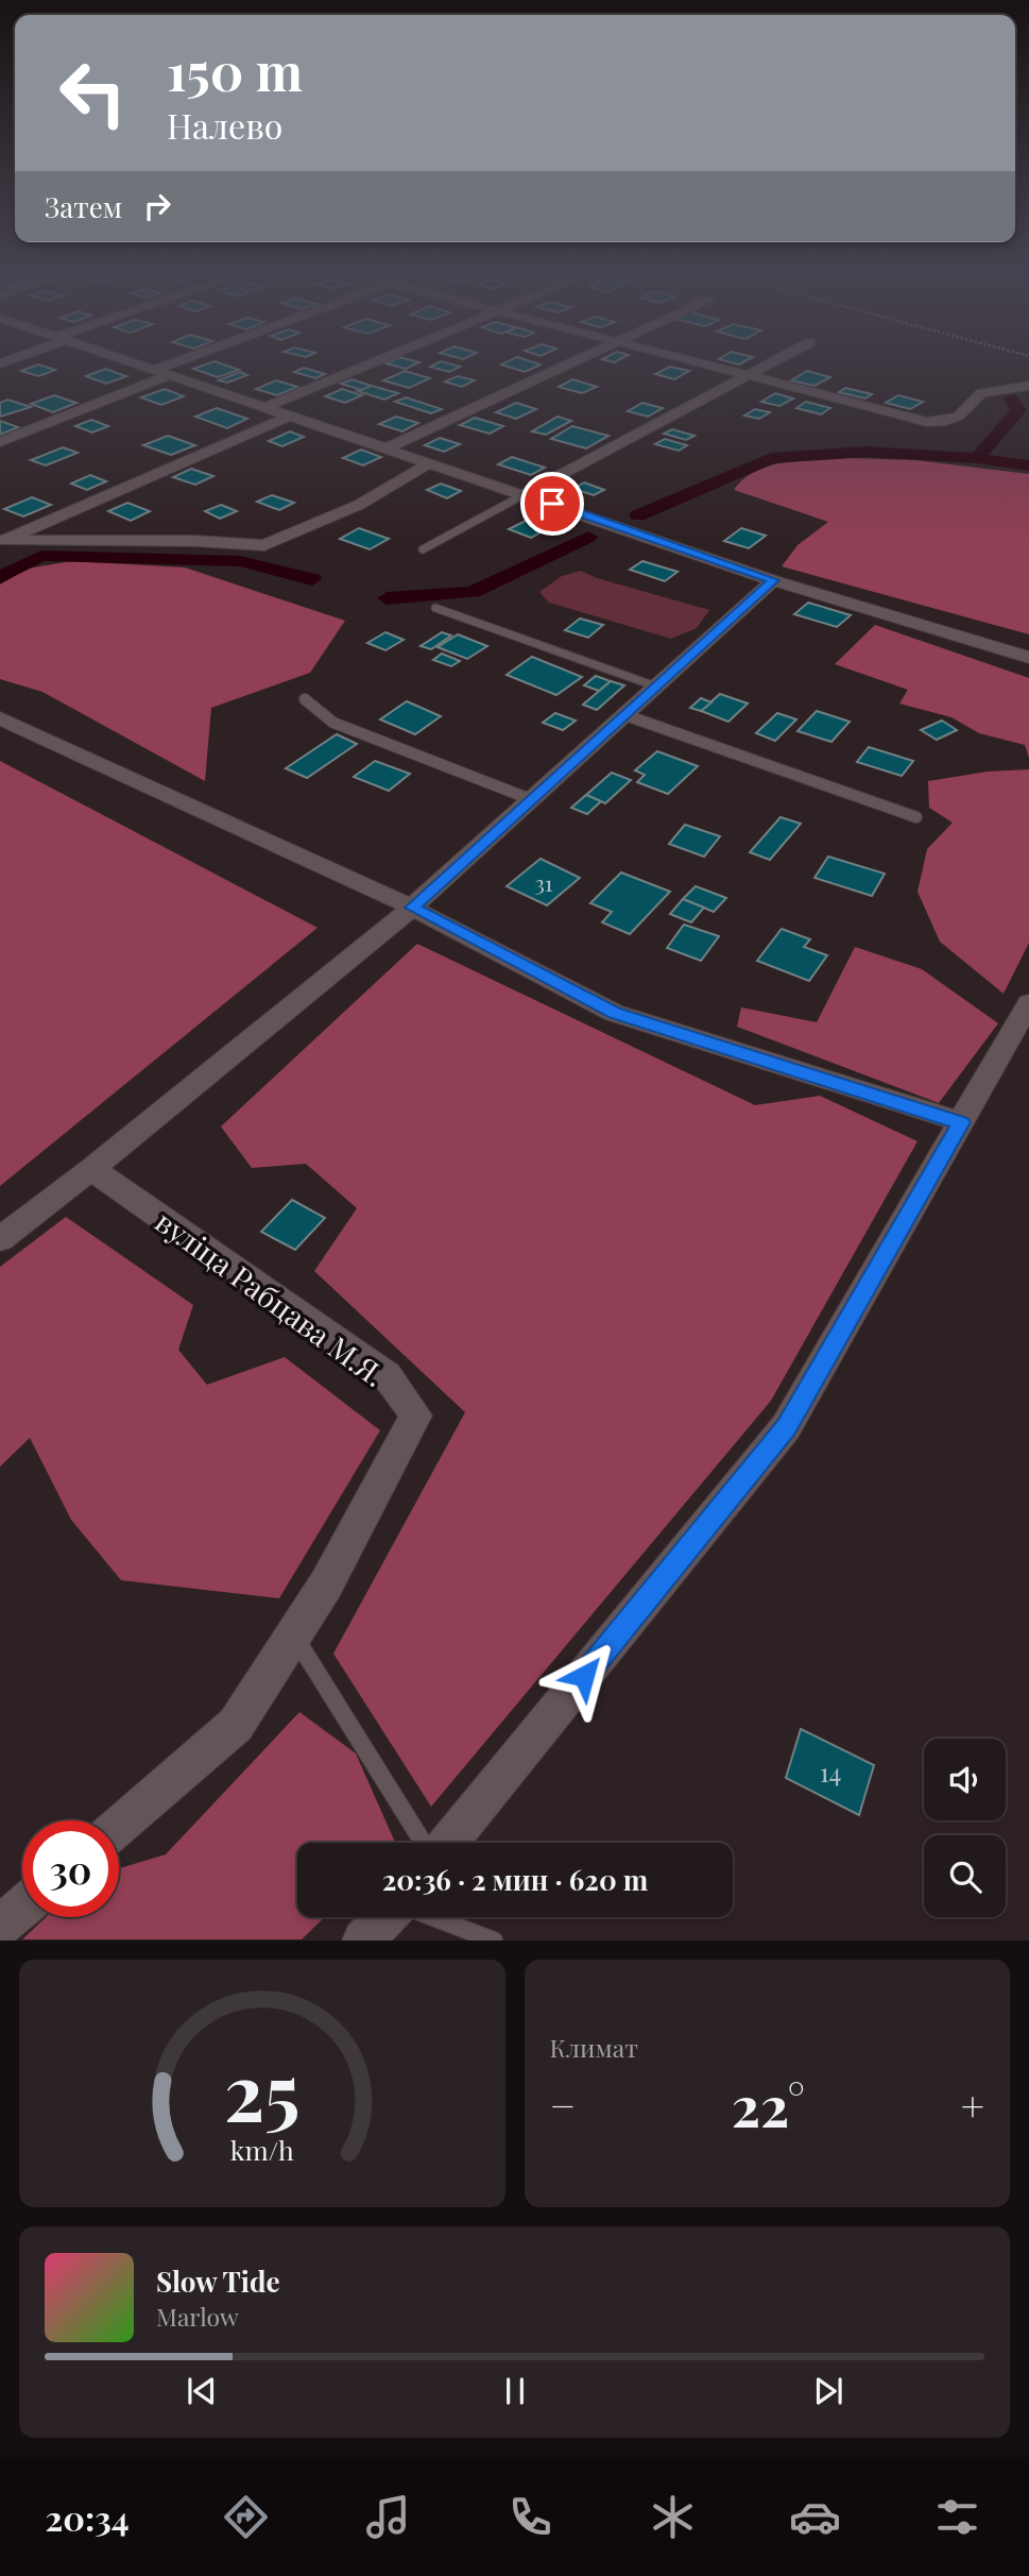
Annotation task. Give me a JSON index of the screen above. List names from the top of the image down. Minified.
{"streets":{"street":["вуліца Рабцава М.Я."]},"house_numbers":["31","14"],"page":{"turn":["150 m","Налево"],"then":"Затем","limit":"30","trip":"20:36 · 2 мин · 620 m","tile":"Климат","heat":["−","22°","+"],"song":["Slow Tide","Marlow"],"tabs":"20:34","gauge":["25","km/h"]}}
